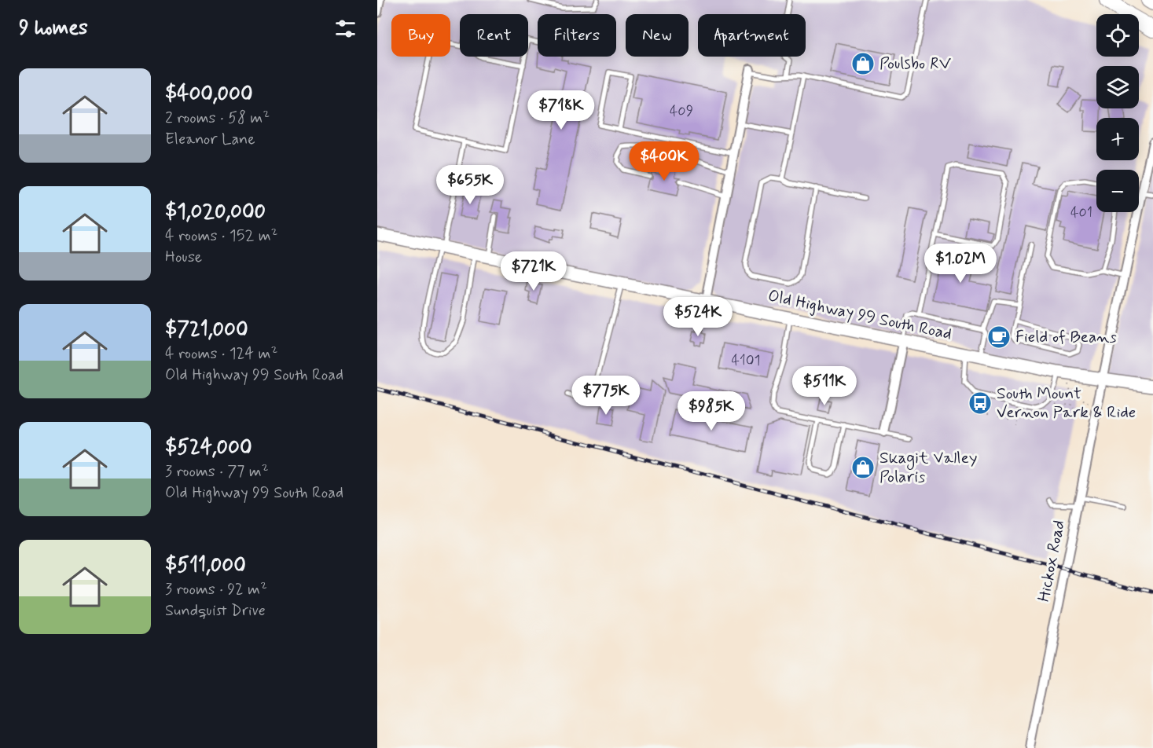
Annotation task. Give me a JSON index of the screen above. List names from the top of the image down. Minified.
{"streets":{"street":["Old Highway 99 South Road","Hickox Road"]},"crossings":[["Old Highway 99 South Road","Hickox Road"]],"places":{"shop":["Poulsbo RV","Skagit Valley Polaris"],"cafe":["Field of Beans"],"bus stop":["South Mount Vernon Park & Ride"]},"house_numbers":["409","401","4101"],"page":{"heading":"9 homes","map_buttons":["+","−"],"chip":["Buy","Rent","Filters","New","Apartment"],"list":[{"name":"$400,000","note":"2 rooms · 58 m² · Eleanor Lane"},{"name":"$1,020,000","note":"4 rooms · 152 m² · House"},{"name":"$721,000","note":"4 rooms · 124 m² · Old Highway 99 South Road"},{"name":"$524,000","note":"3 rooms · 77 m² · Old Highway 99 South Road"},{"name":"$511,000","note":"3 rooms · 92 m² · Sundquist Drive"}],"price":["$718K","$400K","$655K","$1.02M","$721K","$524K","$511K","$775K","$985K"]}}
